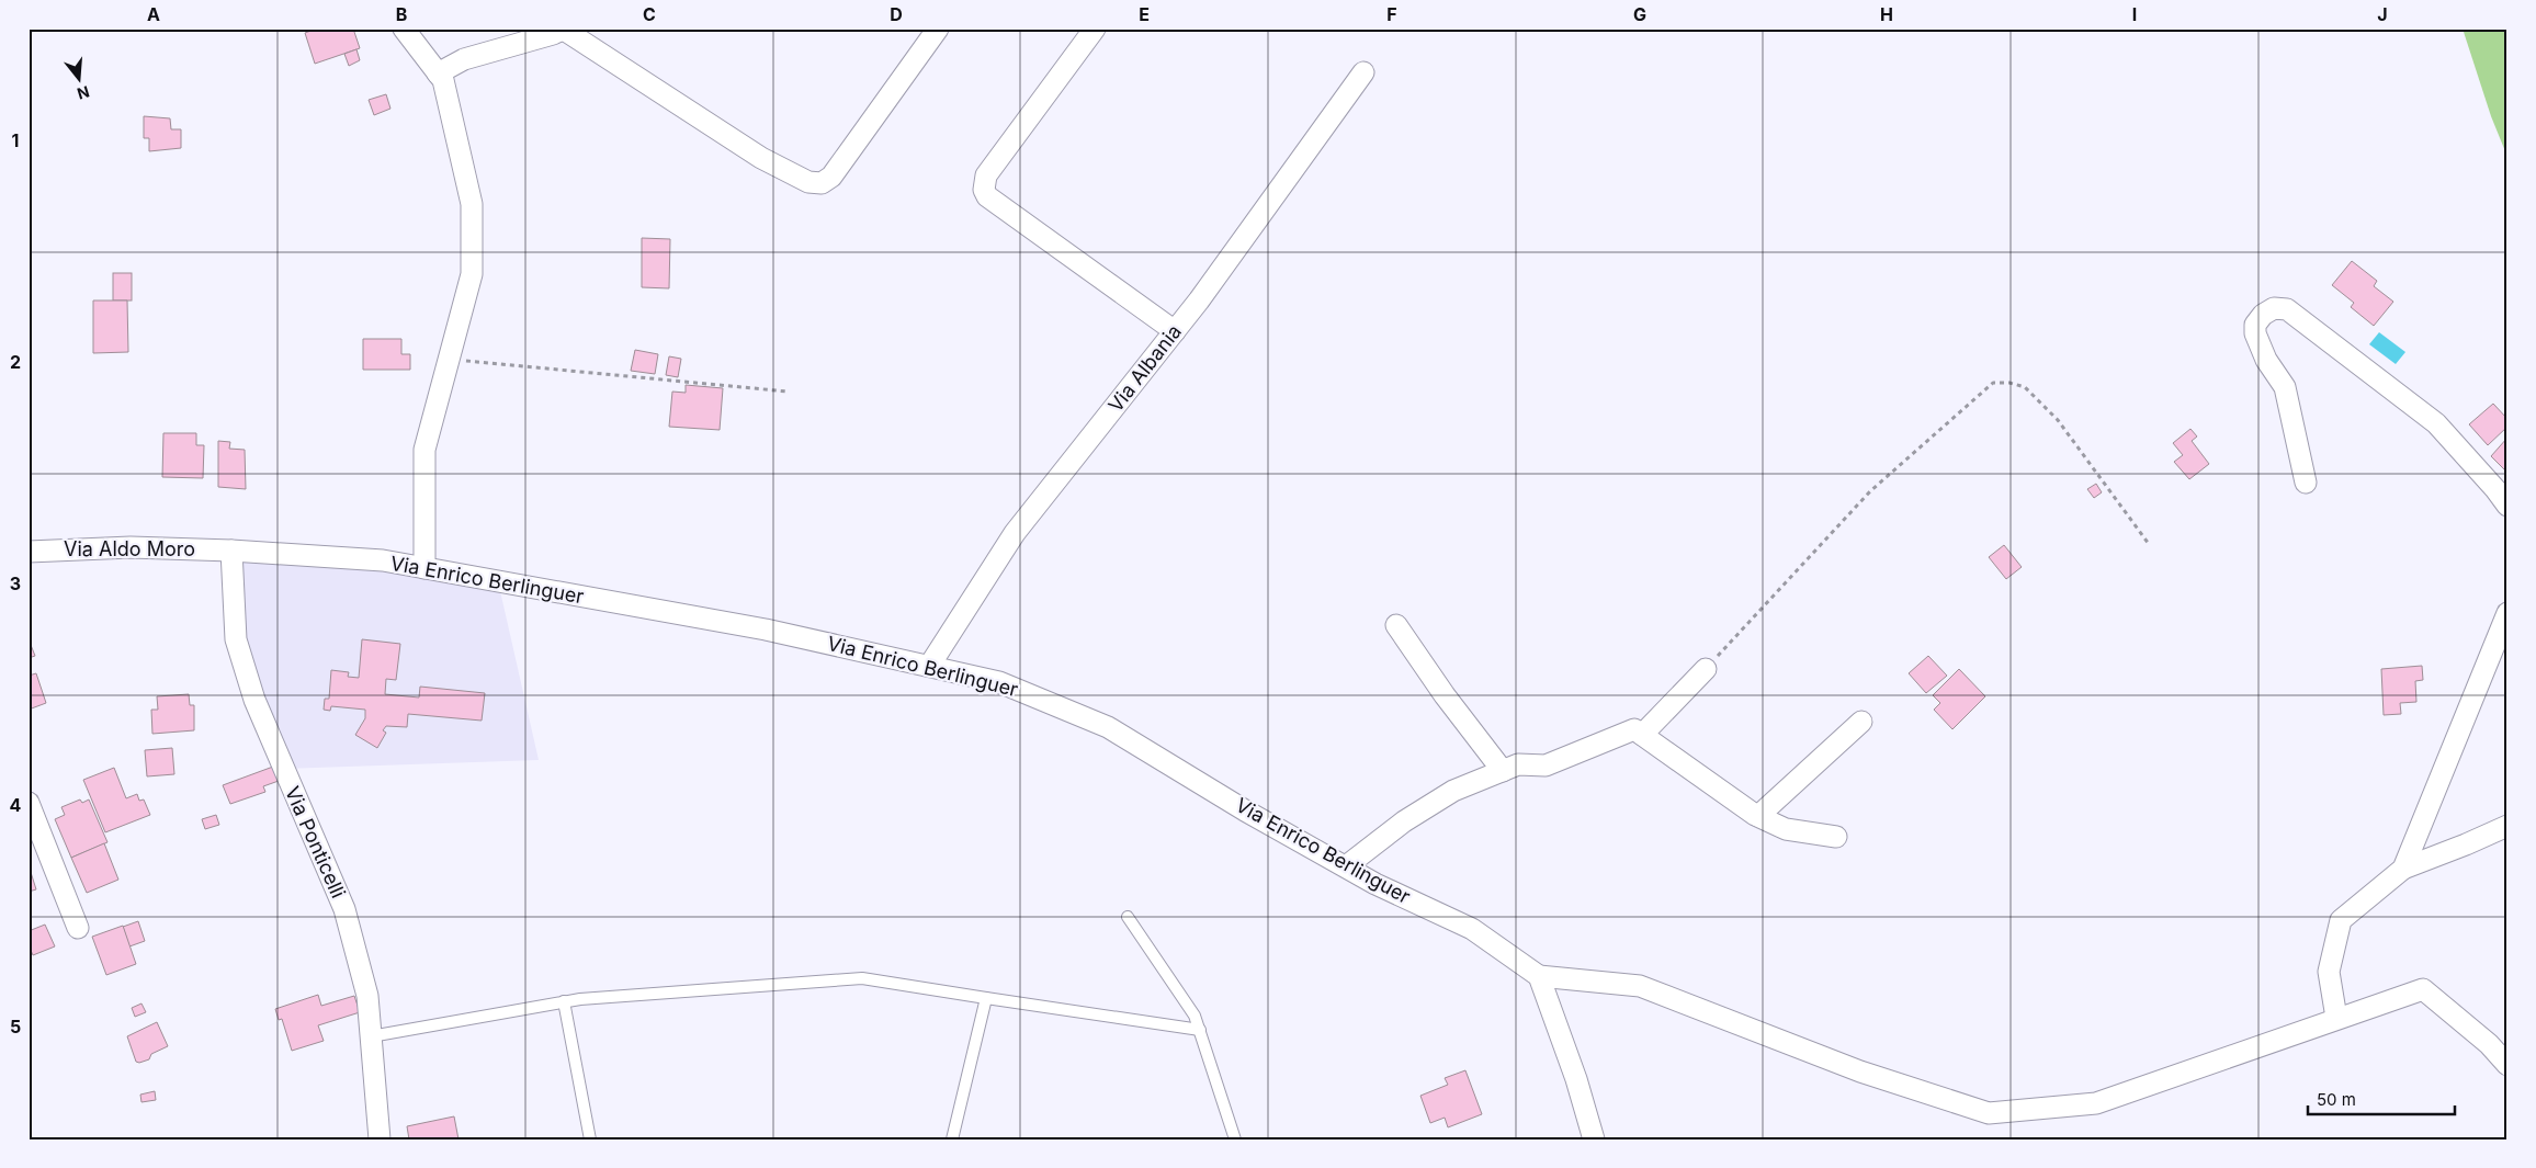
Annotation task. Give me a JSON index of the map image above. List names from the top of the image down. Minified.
{"streets":{"street":["Via Albania","Via Aldo Moro","Via Enrico Berlinguer","Via Ponticelli"]},"crossings":[["Via Albania","Via Enrico Berlinguer"],["Via Aldo Moro","Via Enrico Berlinguer"],["Via Aldo Moro","Via Ponticelli"],["Via Enrico Berlinguer","Via Ponticelli"]],"scale_bar":"50 m","north":"bottom","grid":{"columns":["A","B","C","D","E","F","G","H","I","J"],"rows":["1","2","3","4","5"]}}
